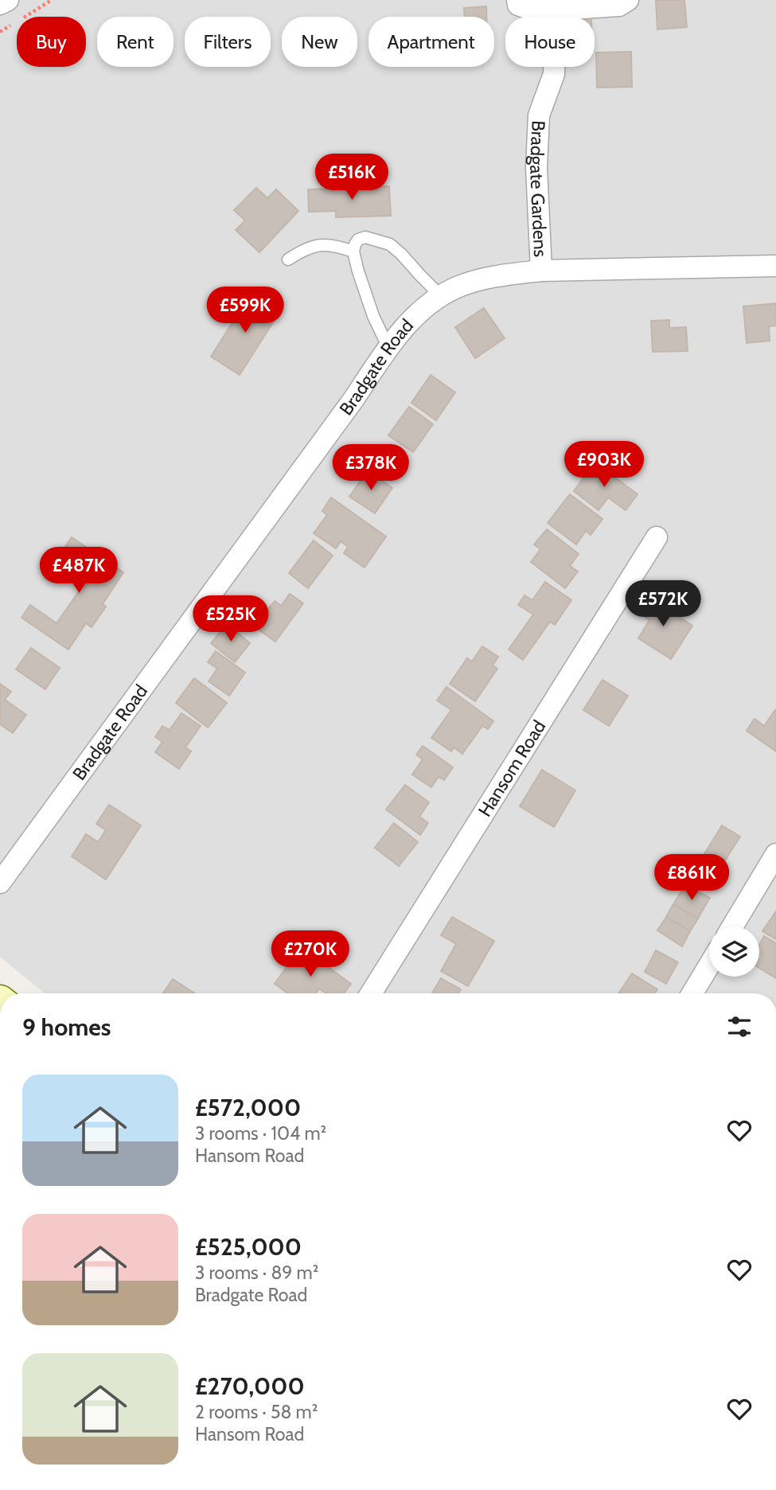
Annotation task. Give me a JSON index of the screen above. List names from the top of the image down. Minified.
{"streets":{"street":["Bradgate Gardens","Bradgate Road","Hansom Road"]},"crossings":[["Bradgate Gardens","Bradgate Road"]],"page":{"chip":["Buy","Rent","Filters","New","Apartment","House"],"price":["£516K","£599K","£903K","£378K","£487K","£572K","£525K","£861K","£270K"],"heading":"9 homes","list":[{"name":"£572,000","note":"3 rooms · 104 m² · Hansom Road"},{"name":"£525,000","note":"3 rooms · 89 m² · Bradgate Road"},{"name":"£270,000","note":"2 rooms · 58 m² · Hansom Road"}]}}
